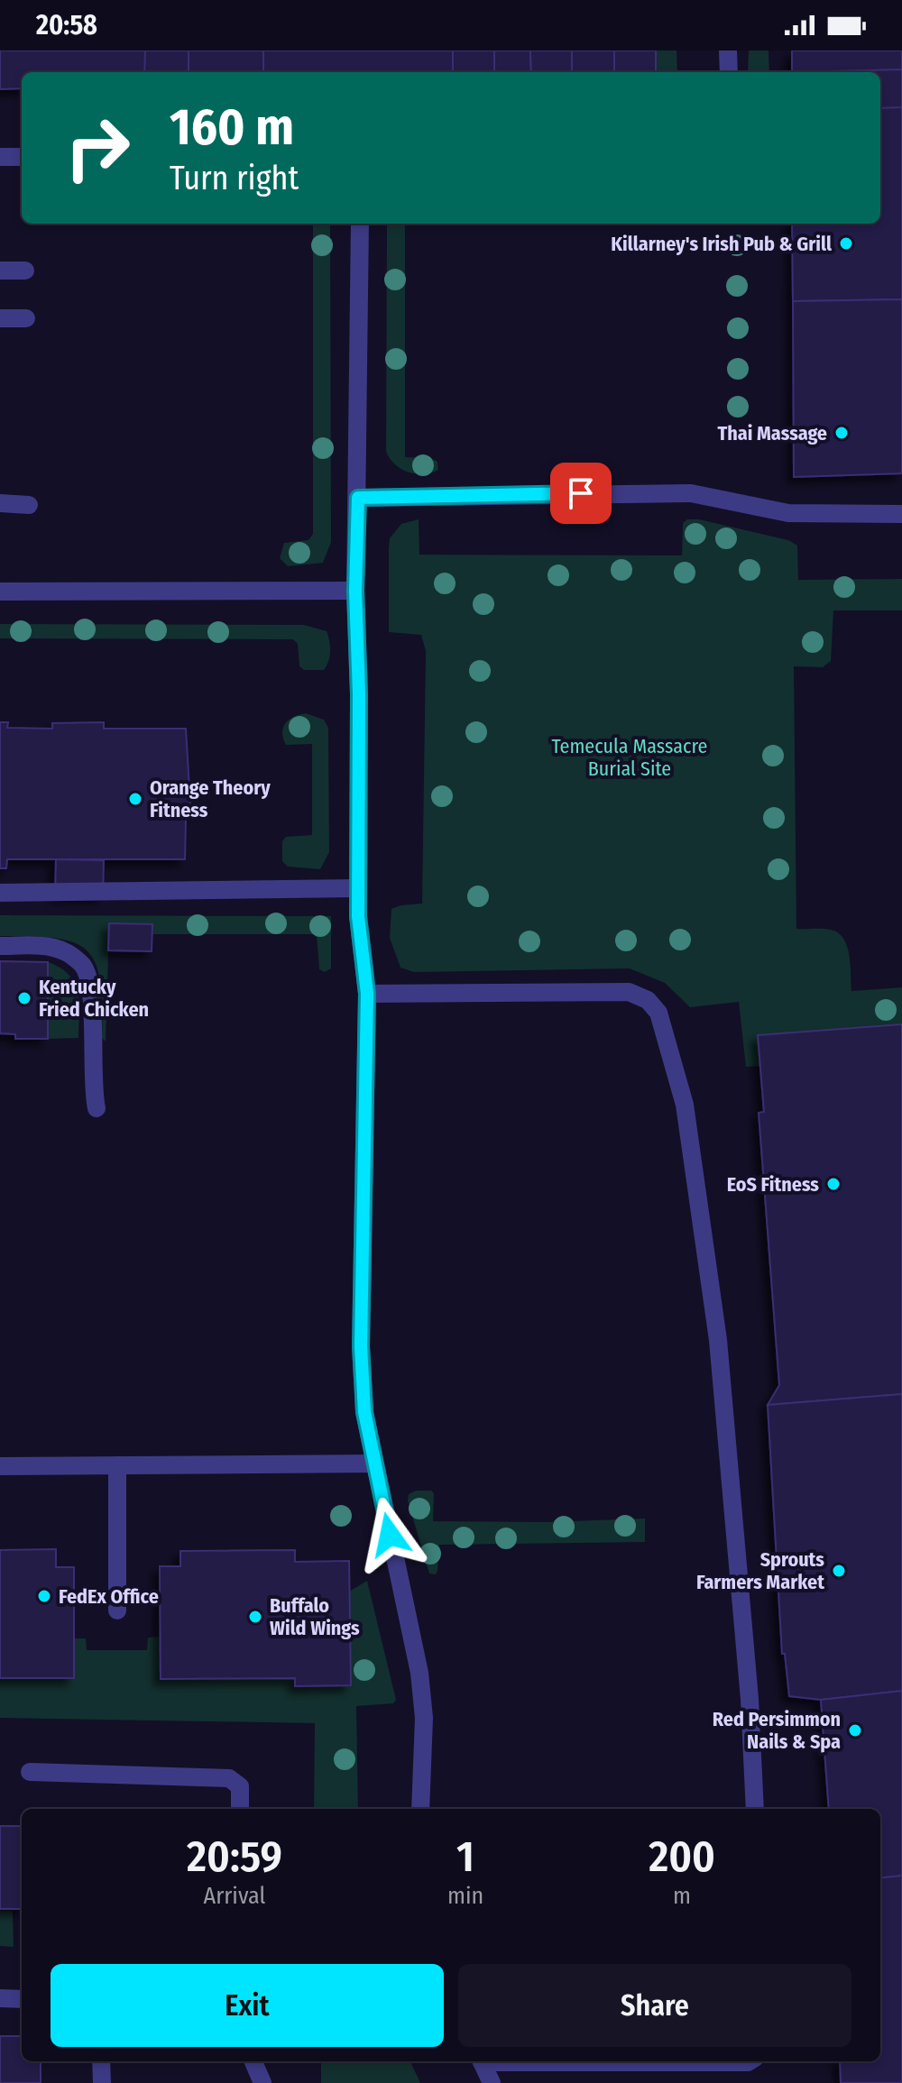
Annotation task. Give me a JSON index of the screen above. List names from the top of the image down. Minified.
{"parks":["Temecula Massacre Burial Site"],"places":["Killarney's Irish Pub & Grill","Thai Massage","Orange Theory Fitness","Kentucky Fried Chicken","EoS Fitness","Sprouts Farmers Market","FedEx Office","Buffalo Wild Wings","Red Persimmon Nails & Spa"],"page":{"status":"20:58","turn":["160 m","Turn right"],"eta":["20:59","Arrival","1","min","200","m"],"buttons":["Exit","Share"]}}
